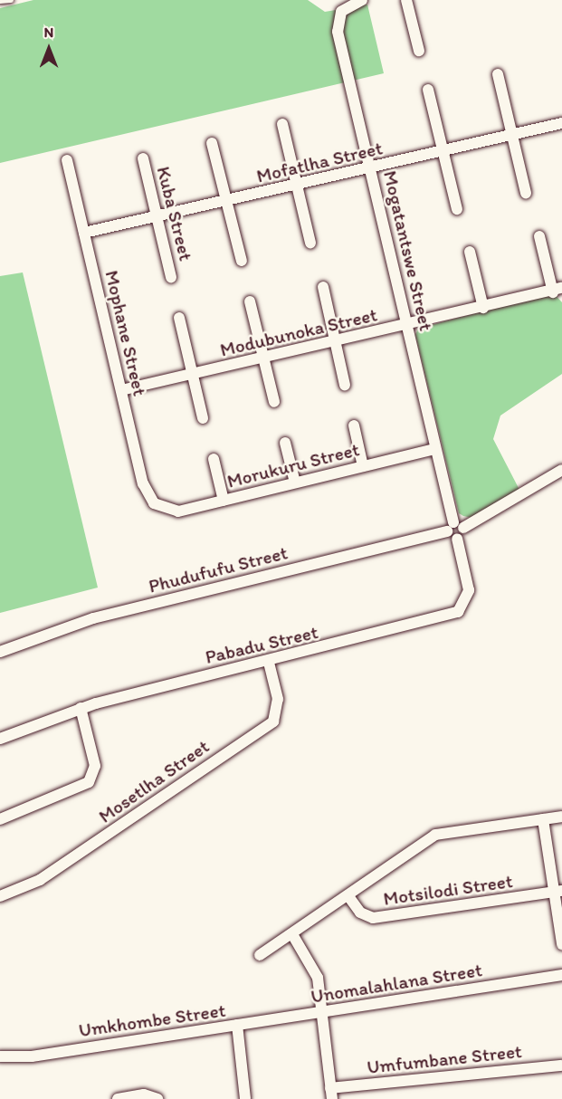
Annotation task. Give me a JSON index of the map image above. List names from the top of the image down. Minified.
{"streets":{"street":["Mofatlha Street","Kuba Street","Mogatantswe Street","Modubunoka Street","Mophane Street","Morukuru Street","Phudufufu Street","Pabadu Street","Mosetlha Street","Motsilodi Street","Unomalahlana Street","Umkhombe Street","Umfumbane Street"]},"crossings":[["Mofatlha Street","Kuba Street"],["Mofatlha Street","Mogatantswe Street"],["Mofatlha Street","Mophane Street"],["Mogatantswe Street","Modubunoka Street"],["Mogatantswe Street","Morukuru Street"],["Mogatantswe Street","Phudufufu Street"],["Mogatantswe Street","Pabadu Street"],["Modubunoka Street","Mophane Street"],["Mophane Street","Morukuru Street"],["Phudufufu Street","Pabadu Street"],["Pabadu Street","Mosetlha Street"],["Unomalahlana Street","Umkhombe Street"]],"north":"top"}
